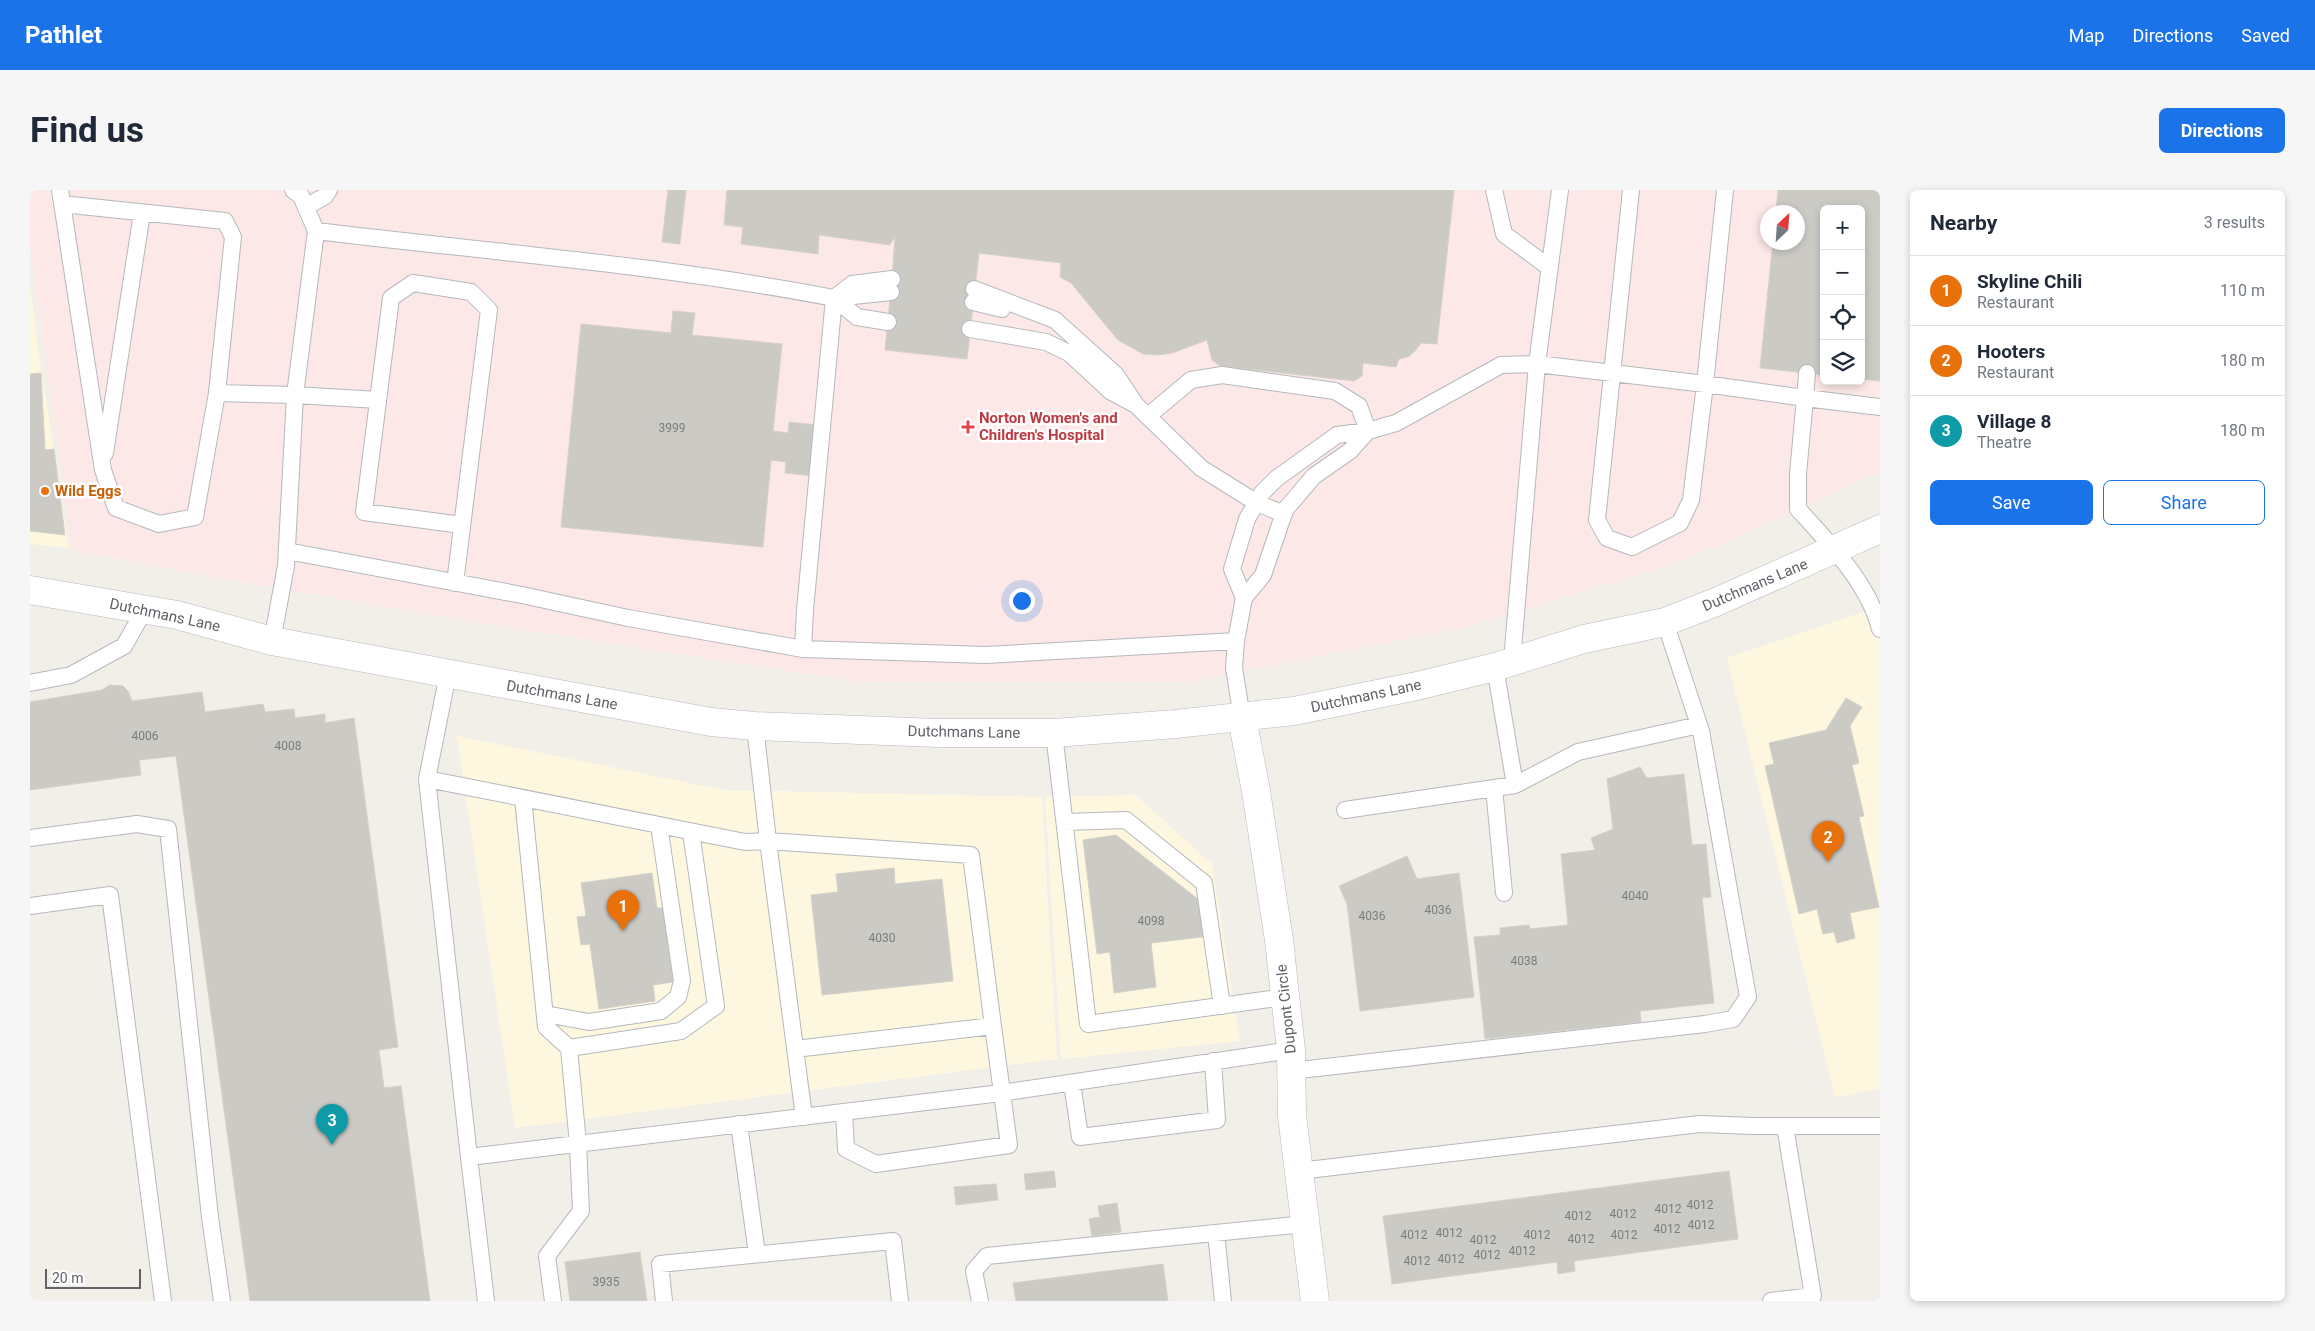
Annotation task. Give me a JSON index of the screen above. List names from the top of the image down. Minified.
{"streets":{"street":["Dutchmans Lane","Dupont Circle"]},"crossings":[["Dutchmans Lane","Dupont Circle"]],"places":{"health":["Norton Women's and Children's Hospital"],"other":["Wild Eggs"]},"house_numbers":["3999","4006","4008","4040","4036","4036","4098","4030","4038","4012","4012","4012","4012","4012","4012","4012","4012","4012","4012","4012","4012","4012","4012","4012","4012","3935"],"scale_bar":"20 m","north":"top right","page":{"header":"Pathlet","nav":["Map","Directions","Saved"],"buttons":["Directions",["Save","Share"]],"title":"Find us","heading":["Nearby","3 results"],"map_buttons":["+","−"],"list":[{"mark":"1","name":"Skyline Chili","note":"Restaurant","value":"110 m"},{"mark":"2","name":"Hooters","note":"Restaurant","value":"180 m"},{"mark":"3","name":"Village 8","note":"Theatre","value":"180 m"}],"pins":["2","1","3"],"scale":"20 m"}}
